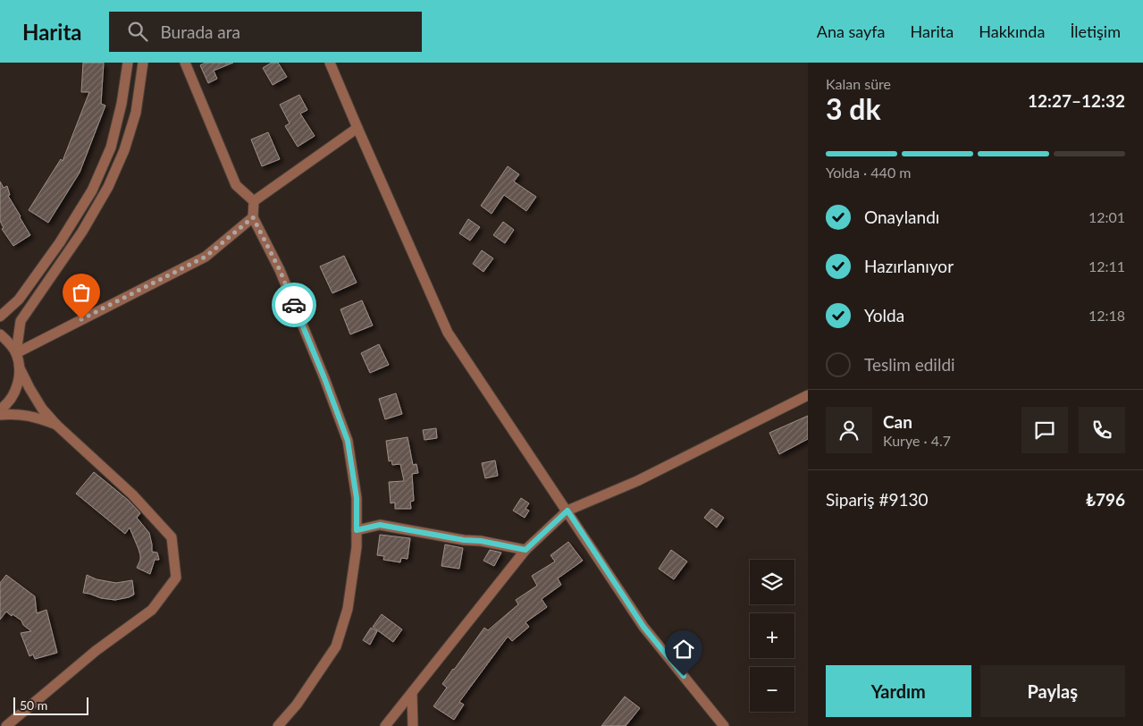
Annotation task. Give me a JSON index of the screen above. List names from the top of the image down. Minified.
{"scale_bar":"50 m","page":{"header":"Harita","search":"Burada ara","nav":["Ana sayfa","Harita","Hakkında","İletişim"],"heading":["3 dk","Kalan süre","12:27–12:32"],"panel":["Can","Kurye · 4.7","Sipariş #9130","₺796"],"bar":"Yolda · 440 m","list":[["Onaylandı","12:01"],["Hazırlanıyor","12:11"],["Yolda","12:18"],"Teslim edildi"],"map_buttons":["+","−"],"buttons":["Yardım","Paylaş"],"scale":"50 m"}}
